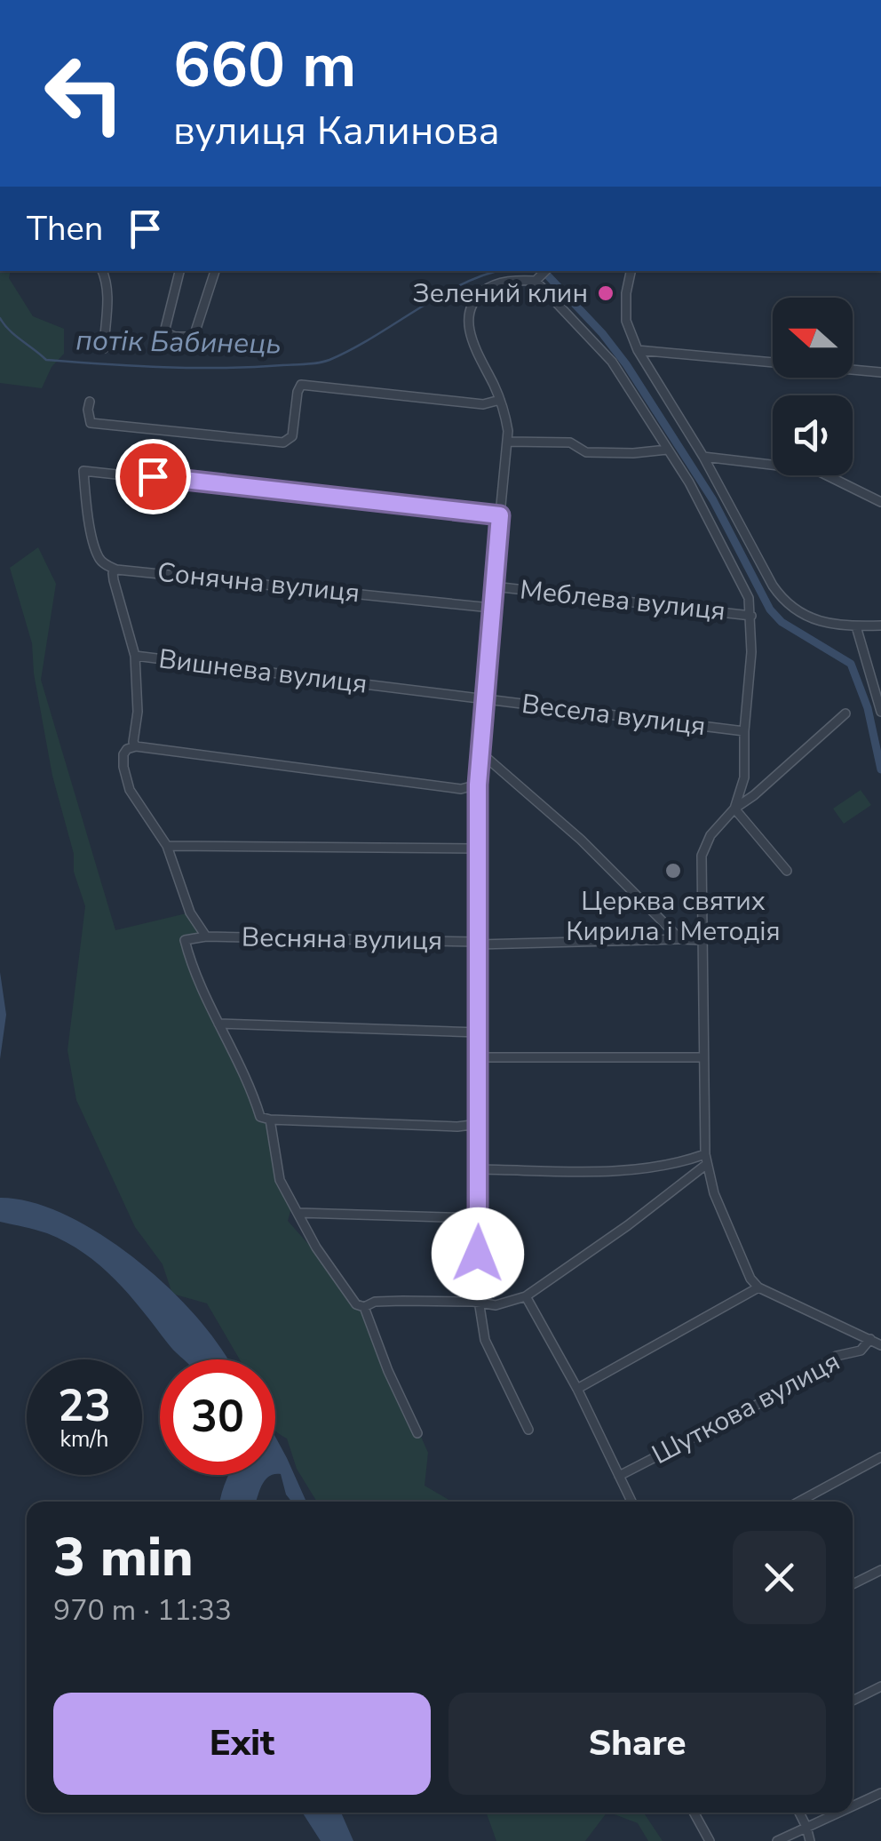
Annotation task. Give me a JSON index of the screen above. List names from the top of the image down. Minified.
{"streets":{"street":["Сонячна вулиця","Меблева вулиця","Вишнева вулиця","Весела вулиця","Весняна вулиця","Шуткова вулиця"]},"crossings":[["Сонячна вулиця","Вишнева вулиця"],["Вишнева вулиця","Весела вулиця"]],"water":["потік Бабинець"],"places":["Зелений клин","Церква святих Кирила і Методія"],"north":"left","page":{"turn":["660 m","вулиця Калинова"],"then":"Then","speed":"23 km/h","limit":"30","heading":["3 min","970 m · 11:33"],"buttons":["Exit","Share"]}}
